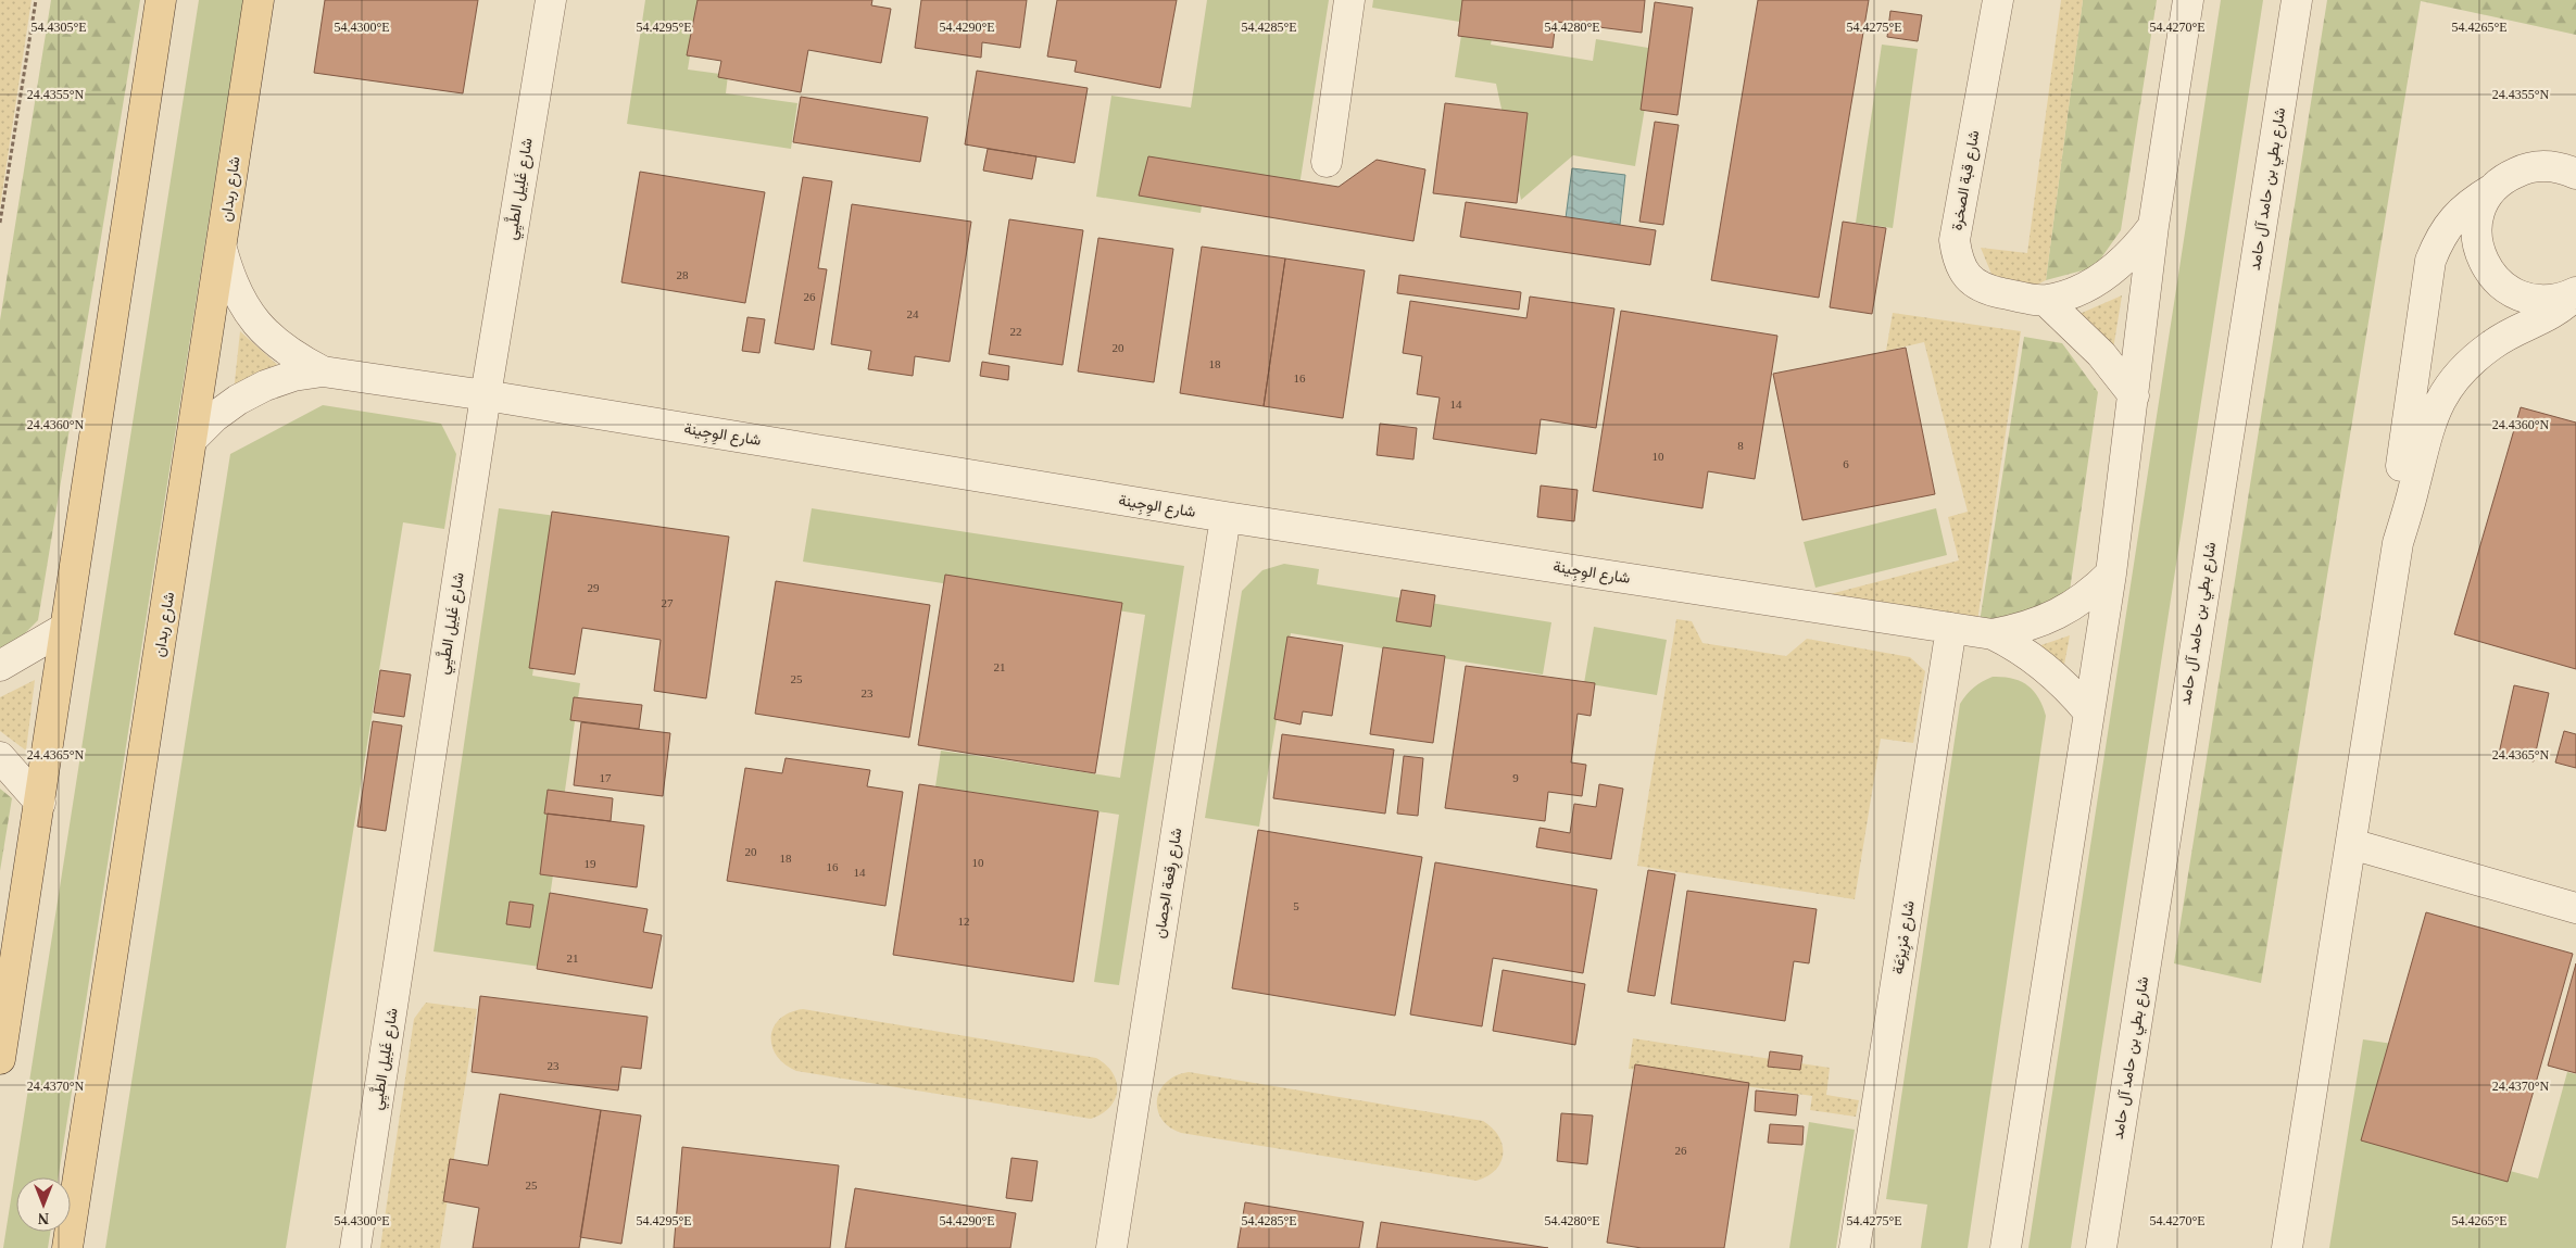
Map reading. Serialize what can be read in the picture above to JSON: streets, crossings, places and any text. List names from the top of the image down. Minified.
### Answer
{"streets":{"main road":["شارع ربدان"],"street":["شارع قبة الصخرة","شارع غَلِيل الطَّيِي","شارع بطي بن حامد آل حامد","شارع الوِجِينة","شارع رِقعة الحِصان","شارع مْزِيرْعَة"]},"crossings":[["شارع ربدان","شارع الوِجِينة"],["شارع غَلِيل الطَّيِي","شارع الوِجِينة"],["شارع الوِجِينة","شارع رِقعة الحِصان"],["شارع الوِجِينة","شارع مْزِيرْعَة"]],"house_numbers":["28","26","24","22","20","18","16","14","8","10","6","29","27","21","25","23","17","9","20","18","10","19","16","14","5","12","21","23","26","25"],"north":"bottom","coordinates":["54.4305°E","54.4300°E","54.4295°E","54.4290°E","54.4285°E","54.4280°E","54.4275°E","54.4270°E","54.4265°E","24.4355°N","24.4360°N","24.4365°N","24.4370°N"]}
